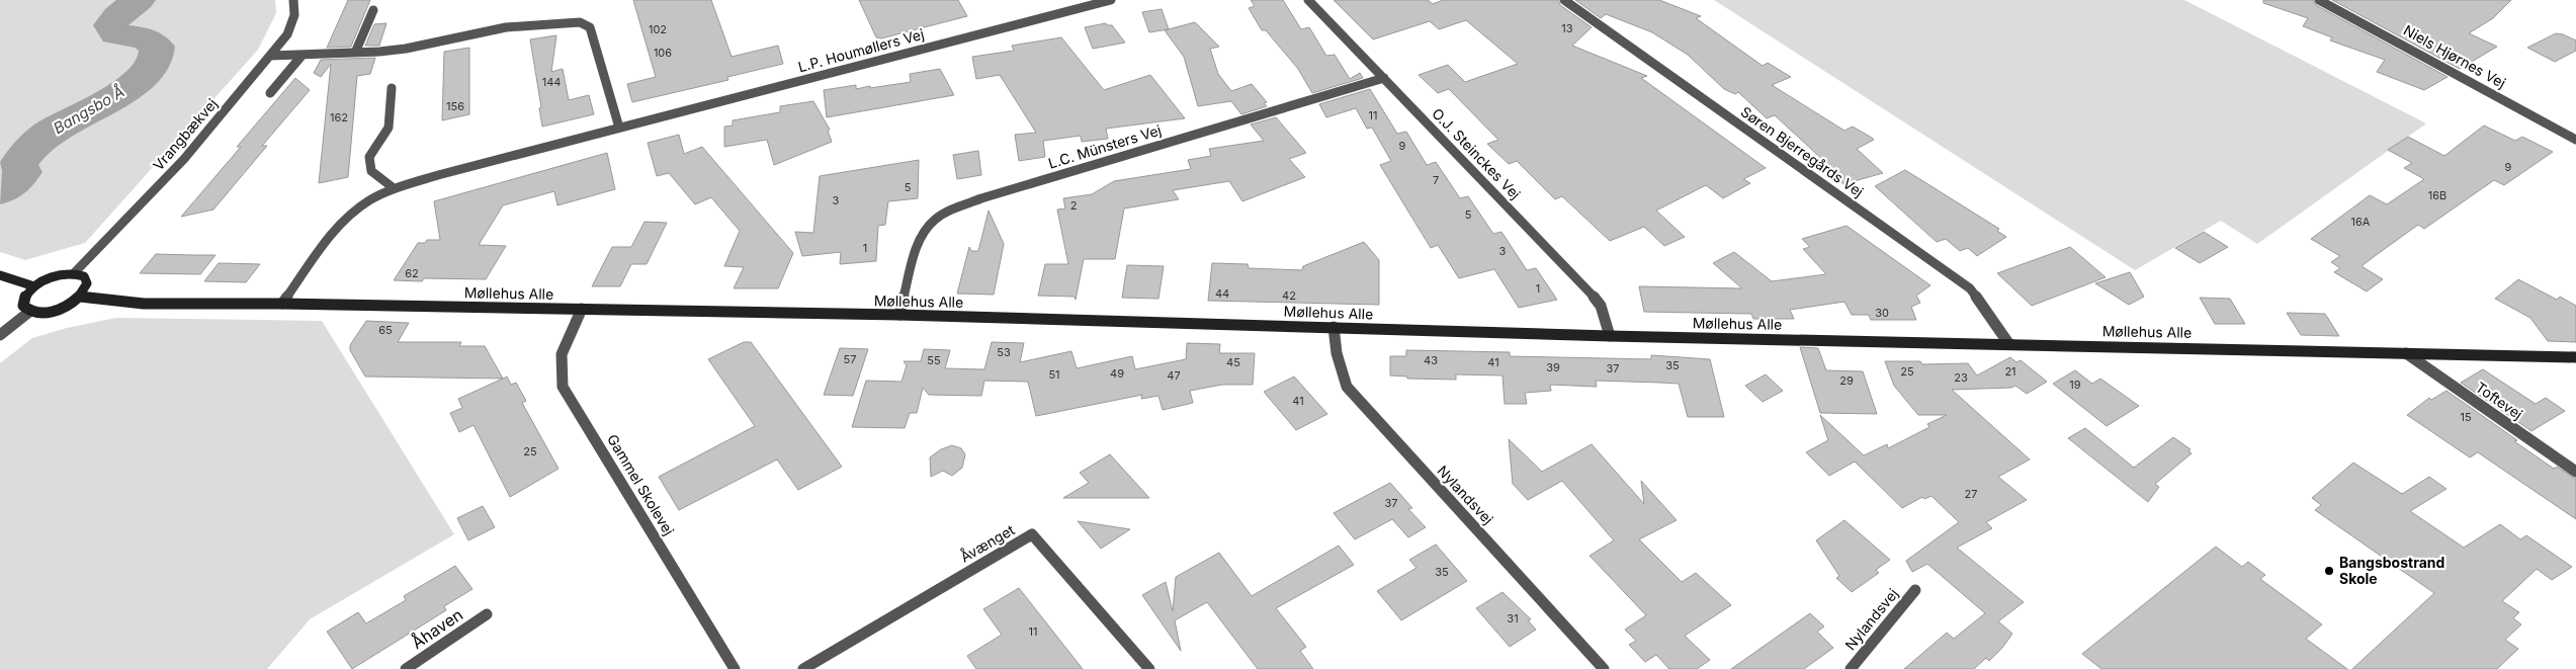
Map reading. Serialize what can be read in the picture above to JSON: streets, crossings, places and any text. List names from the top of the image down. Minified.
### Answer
{"streets":{"street":["L.P. Houmøllers Vej","Niels Hjørnes Vej","Vrangbækvej","L.C. Münsters Vej","Søren Bjerregårds Vej","O.J. Steinckes Vej","Møllehus Alle","Toftevej","Gammel Skolevej","Nylandsvej","Åvænget","Åhaven"]},"crossings":[["L.P. Houmøllers Vej","Møllehus Alle"],["L.C. Münsters Vej","O.J. Steinckes Vej"],["L.C. Münsters Vej","Møllehus Alle"],["Søren Bjerregårds Vej","Møllehus Alle"],["O.J. Steinckes Vej","Møllehus Alle"],["Møllehus Alle","Toftevej"],["Møllehus Alle","Gammel Skolevej"],["Møllehus Alle","Nylandsvej"]],"water":["Bangsbo Å"],"places":["Bangsbostrand Skole"],"house_numbers":["13","102","106","144","156","11","162","9","9","7","5","16B","3","2","5","16A","1","3","62","1","44","42","30","65","53","57","55","43","45","41","35","39","37","25","21","49","51","47","23","29","19","41","15","25","27","37","35","31","11"]}
